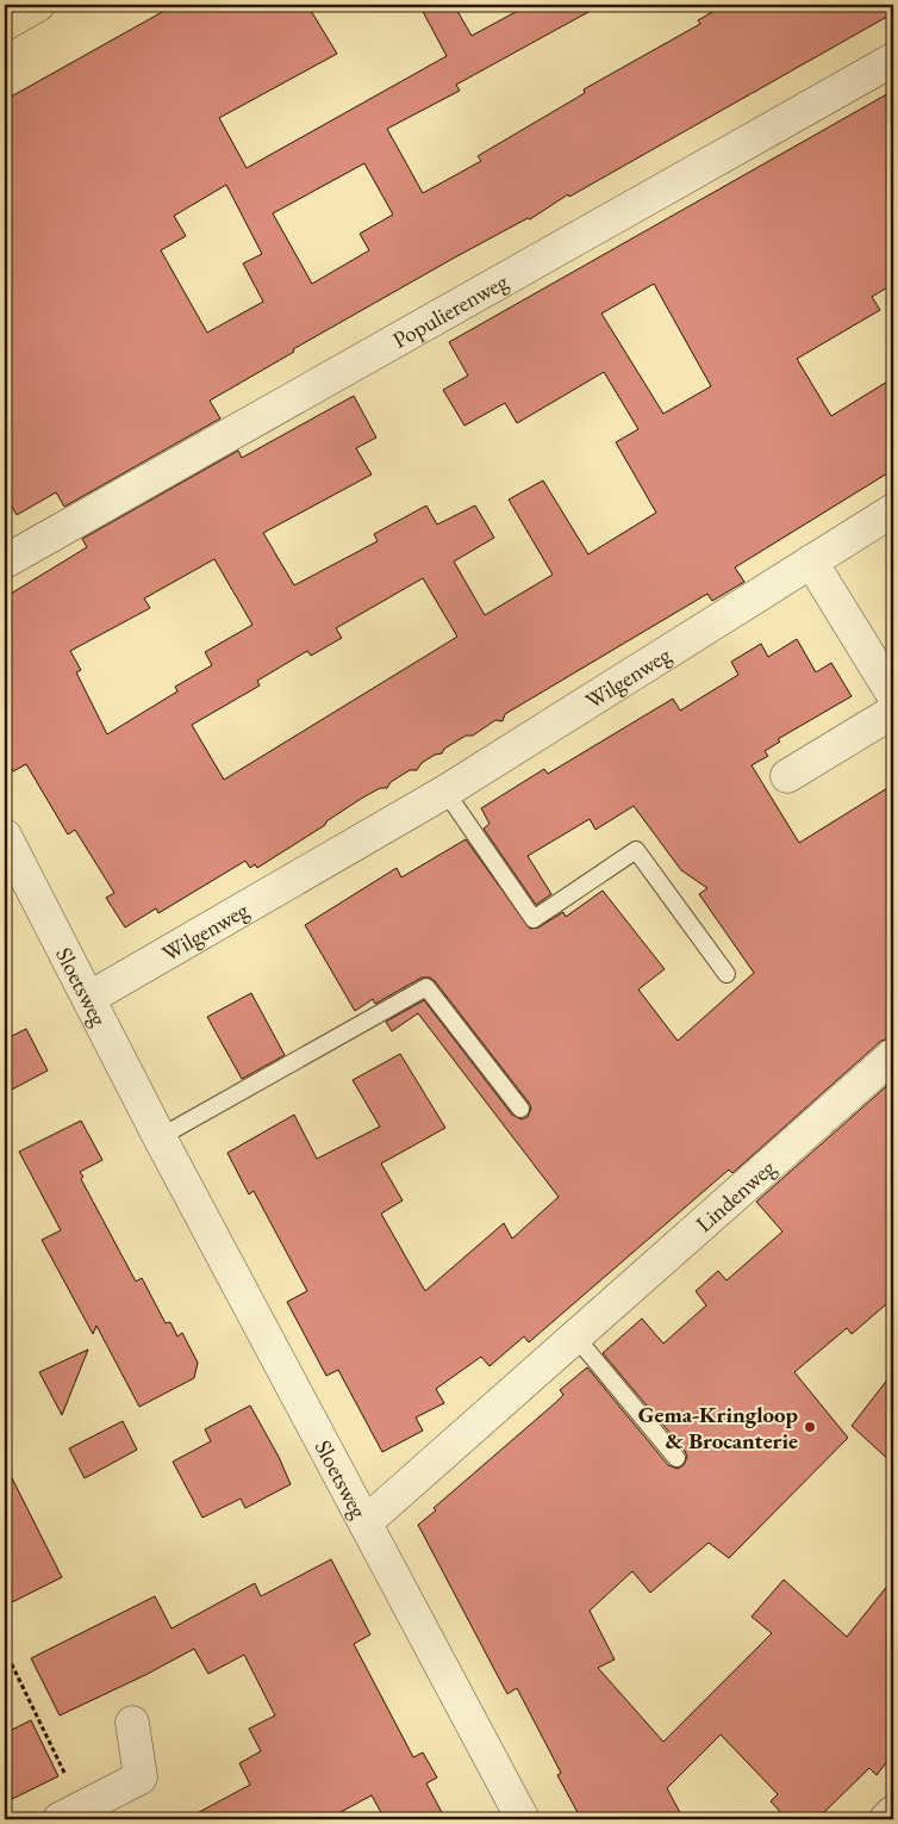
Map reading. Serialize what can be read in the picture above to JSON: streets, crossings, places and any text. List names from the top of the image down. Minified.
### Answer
{"streets":{"street":["Populierenweg","Wilgenweg","Sloetsweg","Lindenweg"]},"crossings":[["Wilgenweg","Sloetsweg"],["Sloetsweg","Lindenweg"]],"places":["Gema-Kringloop & Brocanterie"]}
